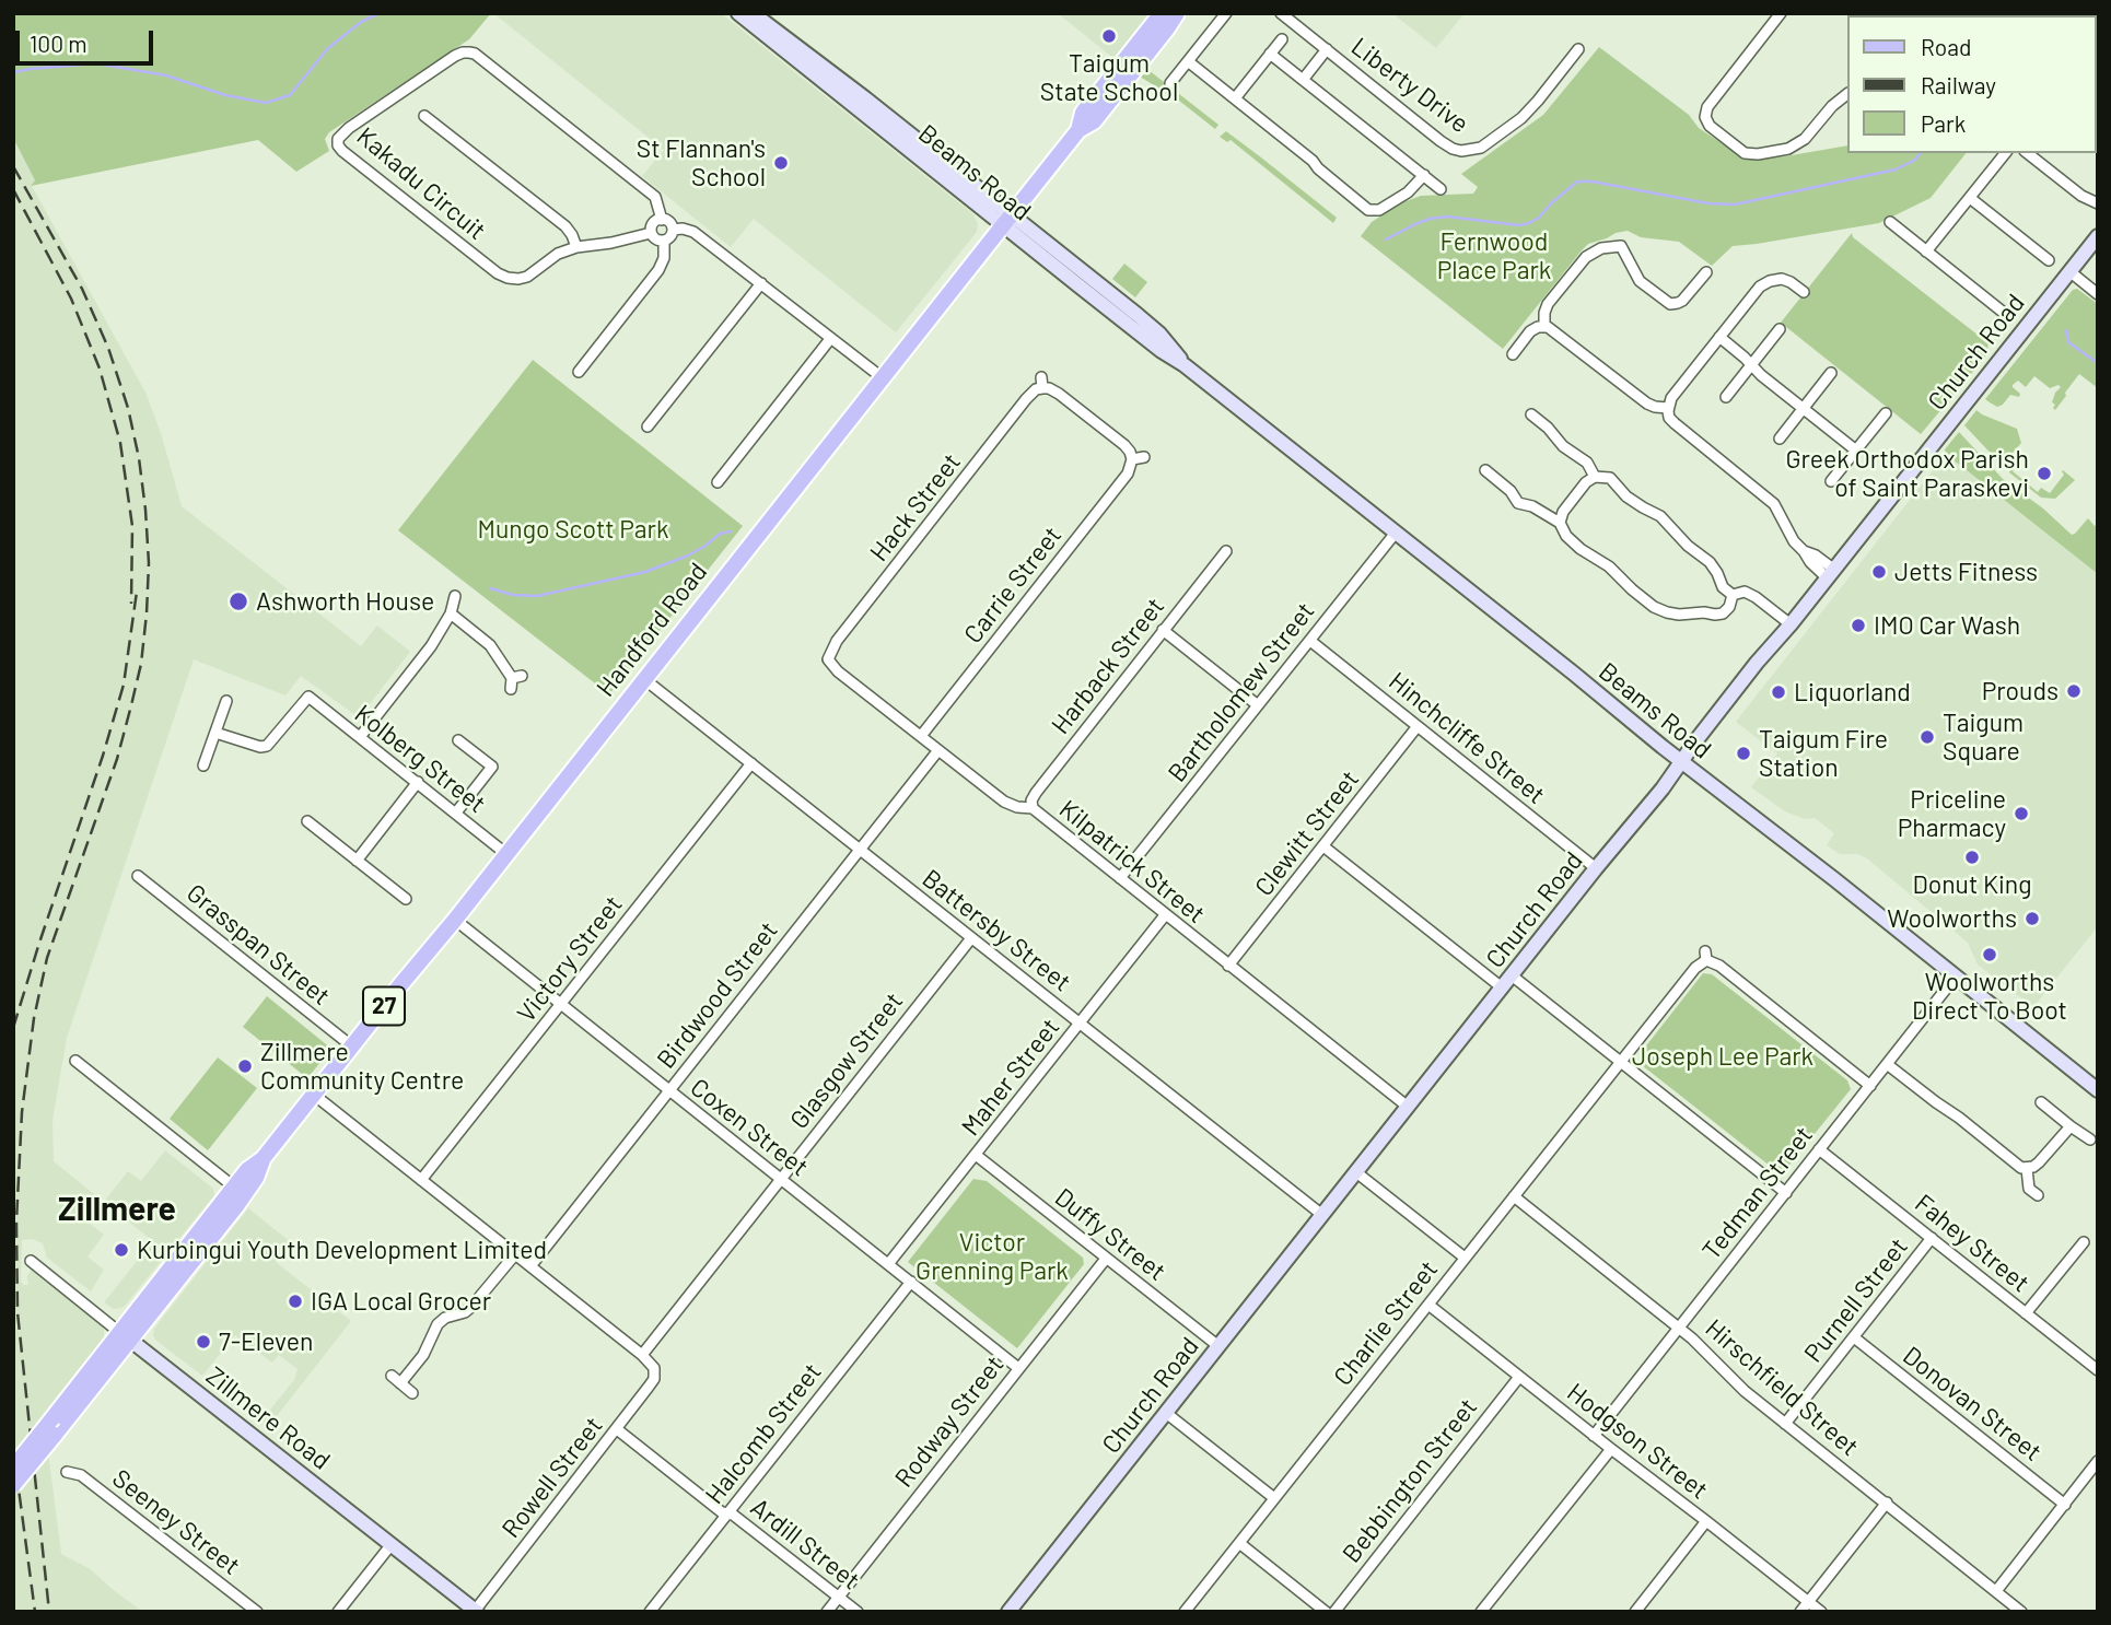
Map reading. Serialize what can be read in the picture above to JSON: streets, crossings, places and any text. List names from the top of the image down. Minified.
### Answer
{"streets":{"main road":["Beams Road","Church Road","Handford Road","27","Zillmere Road"],"street":["Liberty Drive","Kakadu Circuit","Hack Street","Carrie Street","Harback Street","Bartholomew Street","Hinchcliffe Street","Kolberg Street","Clewitt Street","Kilpatrick Street","Battersby Street","Grasspan Street","Victory Street","Birdwood Street","Glasgow Street","Maher Street","Coxen Street","Tedman Street","Duffy Street","Fahey Street","Purnell Street","Charlie Street","Hirschfield Street","Donovan Street","Rodway Street","Halcomb Street","Hodgson Street","Rowell Street","Bebbington Street","Seeney Street","Ardill Street"]},"crossings":[["Beams Road","Church Road"],["Beams Road","Handford Road"],["Beams Road","Bartholomew Street"],["Beams Road","Tedman Street"],["Church Road","Hinchcliffe Street"],["Church Road","Kilpatrick Street"],["Church Road","Battersby Street"],["Church Road","Duffy Street"],["Hack Street","Carrie Street"],["Hack Street","Kilpatrick Street"],["Carrie Street","Kilpatrick Street"],["Handford Road","Kolberg Street"],["Handford Road","Battersby Street"],["Handford Road","Grasspan Street"],["Handford Road","27"],["Handford Road","Coxen Street"],["Handford Road","Zillmere Road"],["Harback Street","Kilpatrick Street"],["Bartholomew Street","Hinchcliffe Street"],["Bartholomew Street","Kilpatrick Street"],["Hinchcliffe Street","Clewitt Street"],["Clewitt Street","Kilpatrick Street"],["Kilpatrick Street","Birdwood Street"],["Kilpatrick Street","Maher Street"],["Battersby Street","Victory Street"],["Battersby Street","Birdwood Street"],["Battersby Street","Glasgow Street"],["Battersby Street","Maher Street"],["Victory Street","Coxen Street"],["Birdwood Street","Coxen Street"],["Glasgow Street","Coxen Street"],["Glasgow Street","Rowell Street"],["Maher Street","Coxen Street"],["Maher Street","Duffy Street"],["Coxen Street","Rodway Street"],["Coxen Street","Halcomb Street"],["Tedman Street","Fahey Street"],["Tedman Street","Charlie Street"],["Tedman Street","Hirschfield Street"],["Tedman Street","Hodgson Street"],["Duffy Street","Rodway Street"],["Fahey Street","Purnell Street"],["Purnell Street","Hirschfield Street"],["Purnell Street","Donovan Street"],["Charlie Street","Hirschfield Street"],["Charlie Street","Hodgson Street"],["Zillmere Road","Rowell Street"],["Rodway Street","Ardill Street"],["Halcomb Street","Ardill Street"],["Hodgson Street","Bebbington Street"],["Rowell Street","Ardill Street"]],"districts":["Zillmere"],"parks":["Fernwood Place Park","Mungo Scott Park","Joseph Lee Park","Victor Grenning Park"],"places":["Taigum State School","St Flannan's School","Greek Orthodox Parish of Saint Paraskevi","Jetts Fitness","Ashworth House","IMO Car Wash","Prouds","Liquorland","Taigum Square","Taigum Fire Station","Priceline Pharmacy","Donut King","Woolworths","Woolworths Direct To Boot","Zillmere Community Centre","Kurbingui Youth Development Limited","IGA Local Grocer","7-Eleven"],"legend":["Road","Railway","Park"],"scale_bar":"100 m"}
